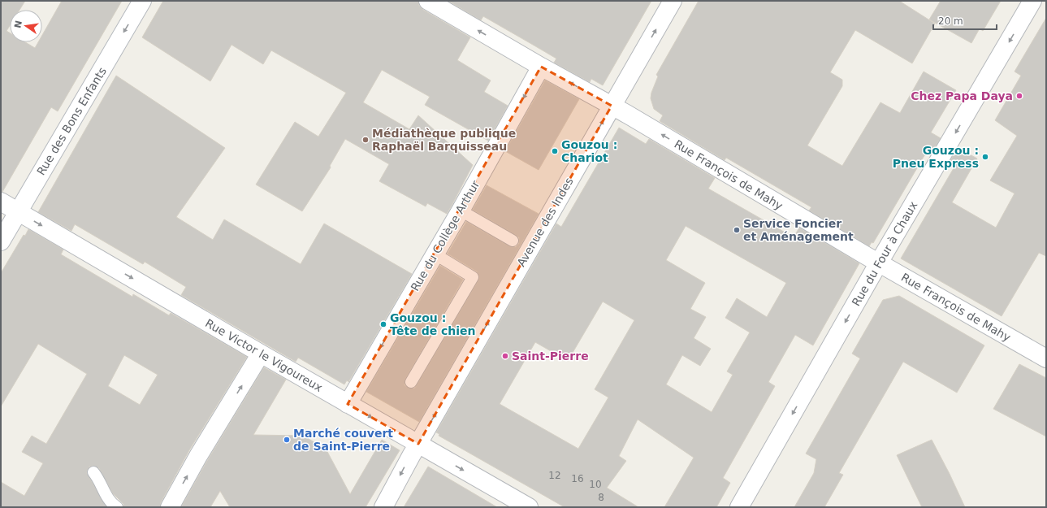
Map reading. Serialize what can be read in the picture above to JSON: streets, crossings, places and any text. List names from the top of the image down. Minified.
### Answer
{"streets":{"street":["Rue des Bons Enfants","Rue François de Mahy","Avenue des Indes","Rue du Collège Arthur","Rue du Four à Chaux","Rue Victor le Vigoureux"]},"crossings":[["Rue des Bons Enfants","Rue Victor le Vigoureux"],["Rue François de Mahy","Avenue des Indes"],["Rue François de Mahy","Rue du Collège Arthur"],["Rue François de Mahy","Rue du Four à Chaux"],["Avenue des Indes","Rue Victor le Vigoureux"],["Rue du Collège Arthur","Rue Victor le Vigoureux"]],"one_way":["Rue des Bons Enfants","Rue François de Mahy","Rue du Collège Arthur","Rue du Four à Chaux","Rue Victor le Vigoureux"],"places":["Chez Papa Daya","Médiathèque publique Raphaël Barquisseau","Gouzou : Chariot","Gouzou : Pneu Express","Service Foncier et Aménagement","Gouzou : Tête de chien","Saint-Pierre","Marché couvert de Saint-Pierre"],"house_numbers":["12","16","10","8"],"scale_bar":"20 m","north":"left"}
